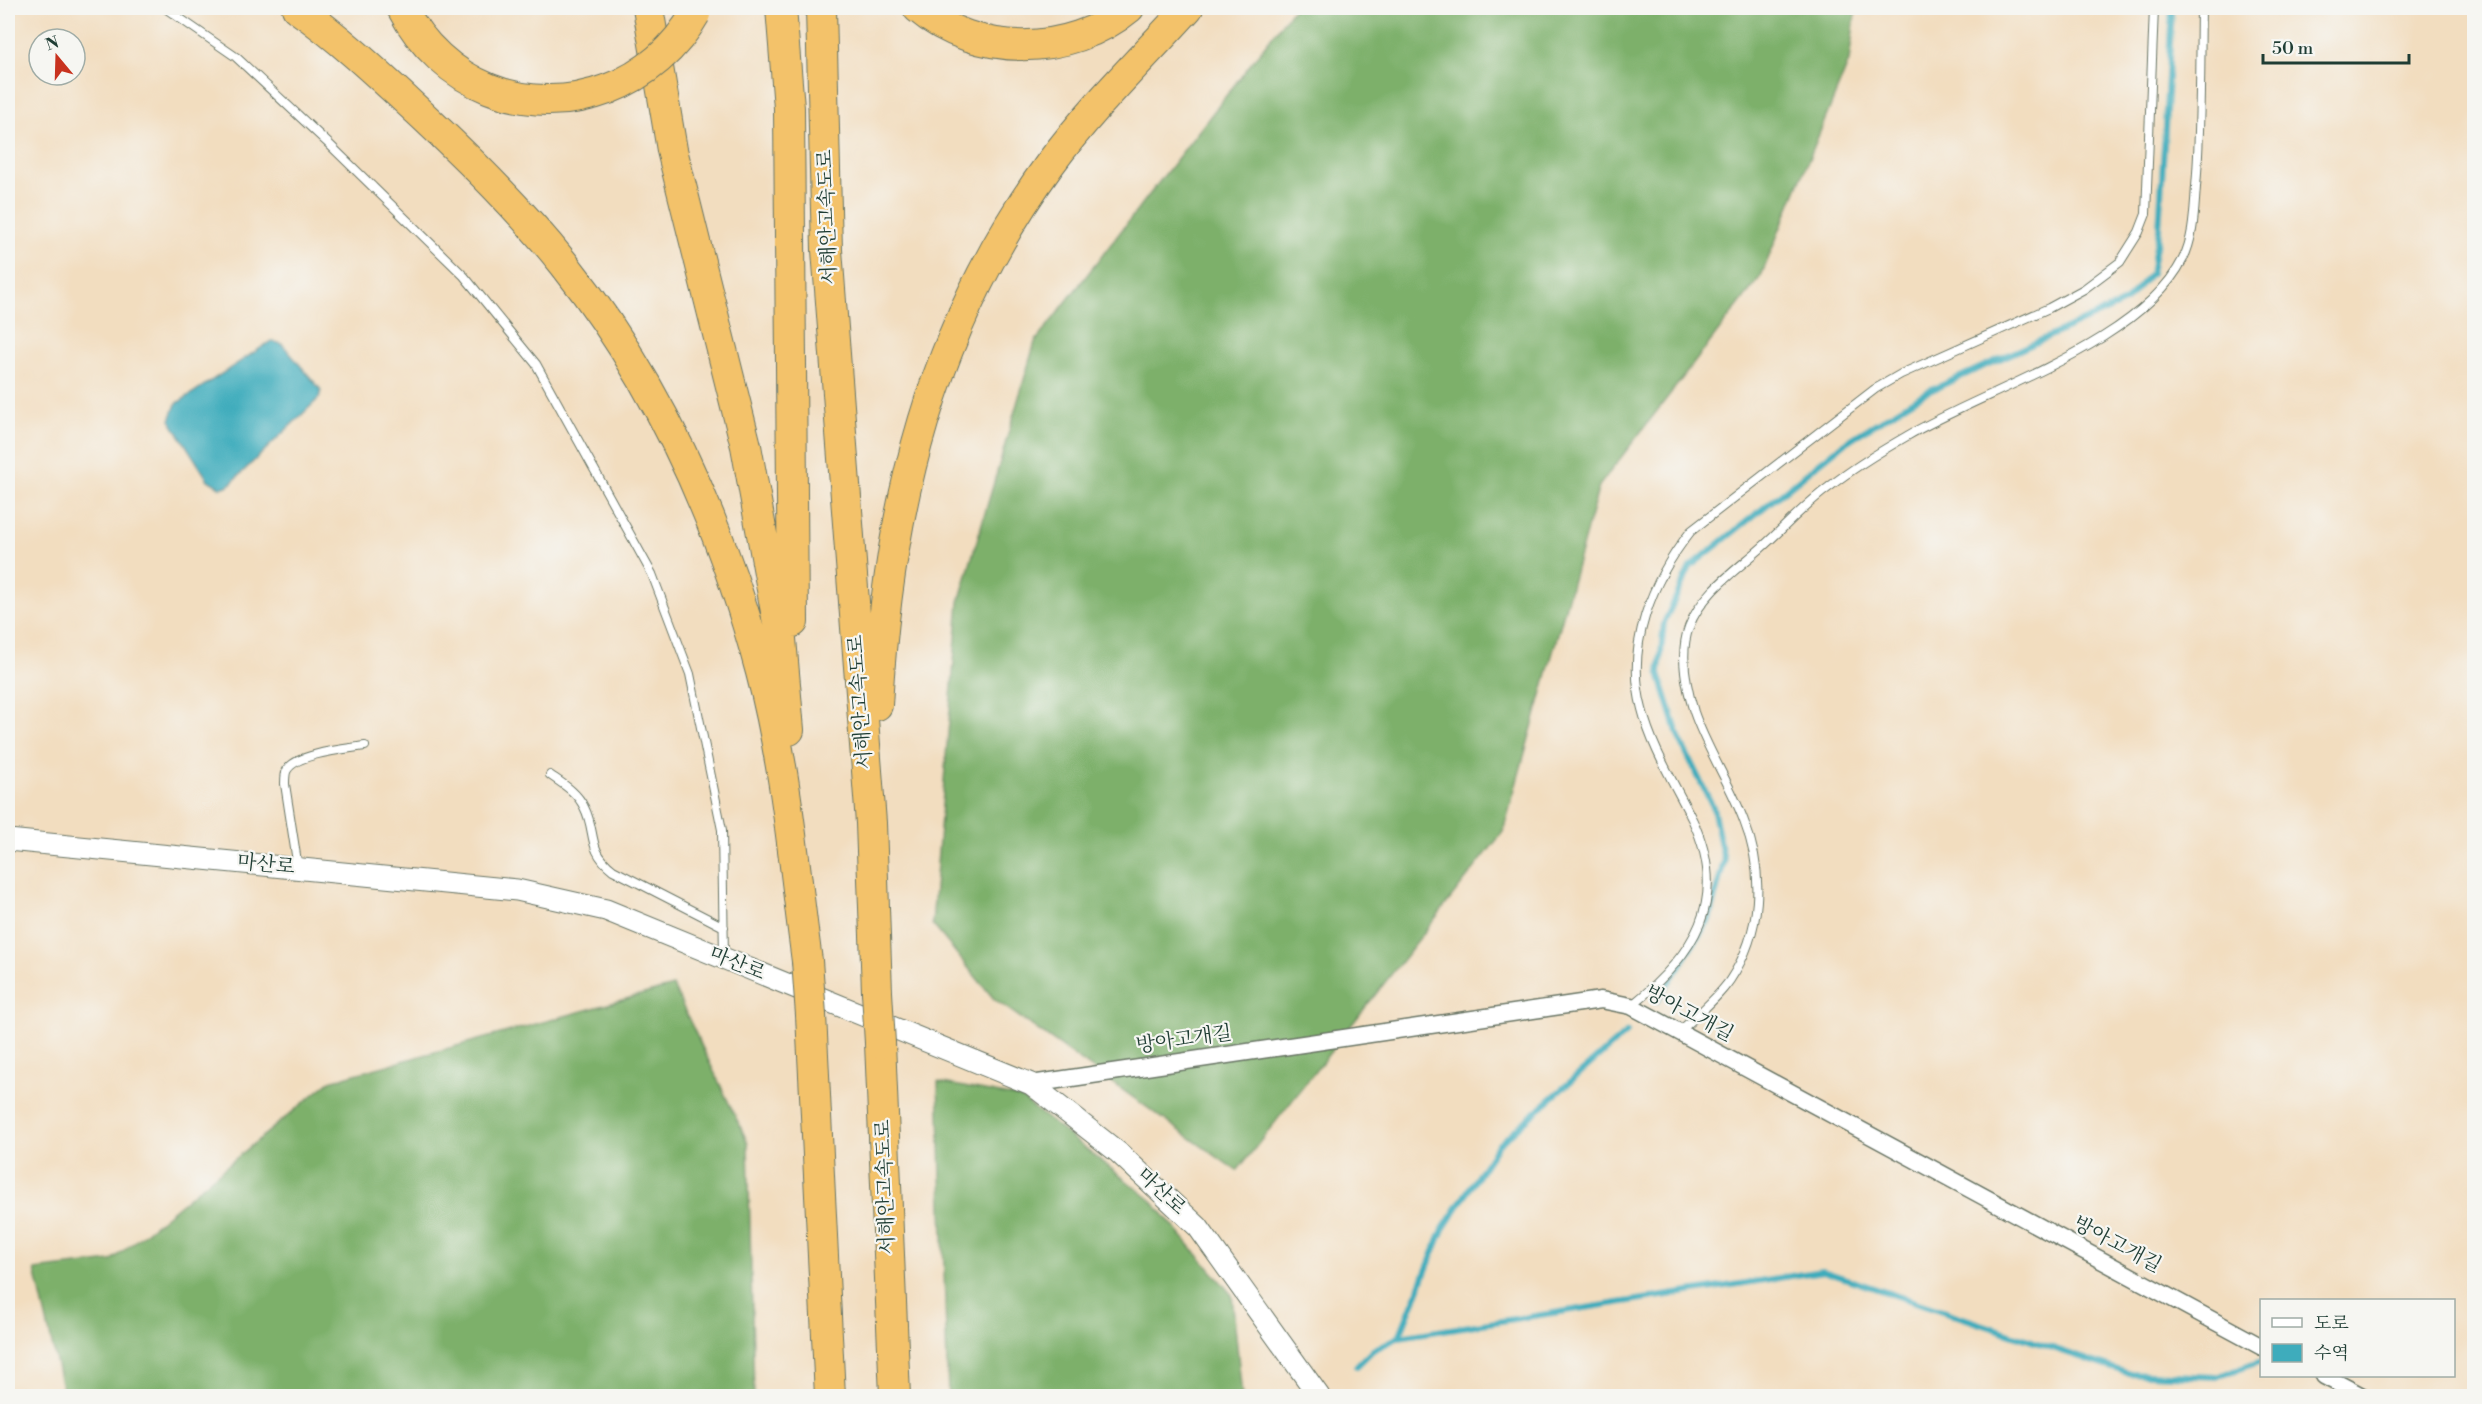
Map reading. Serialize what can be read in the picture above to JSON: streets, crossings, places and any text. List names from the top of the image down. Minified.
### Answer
{"streets":{"highway":["서해안고속도로"],"street":["마산로","방아고개길"]},"crossings":[["마산로","방아고개길"]],"legend":["도로","수역"],"scale_bar":"50 m","north":"top"}
